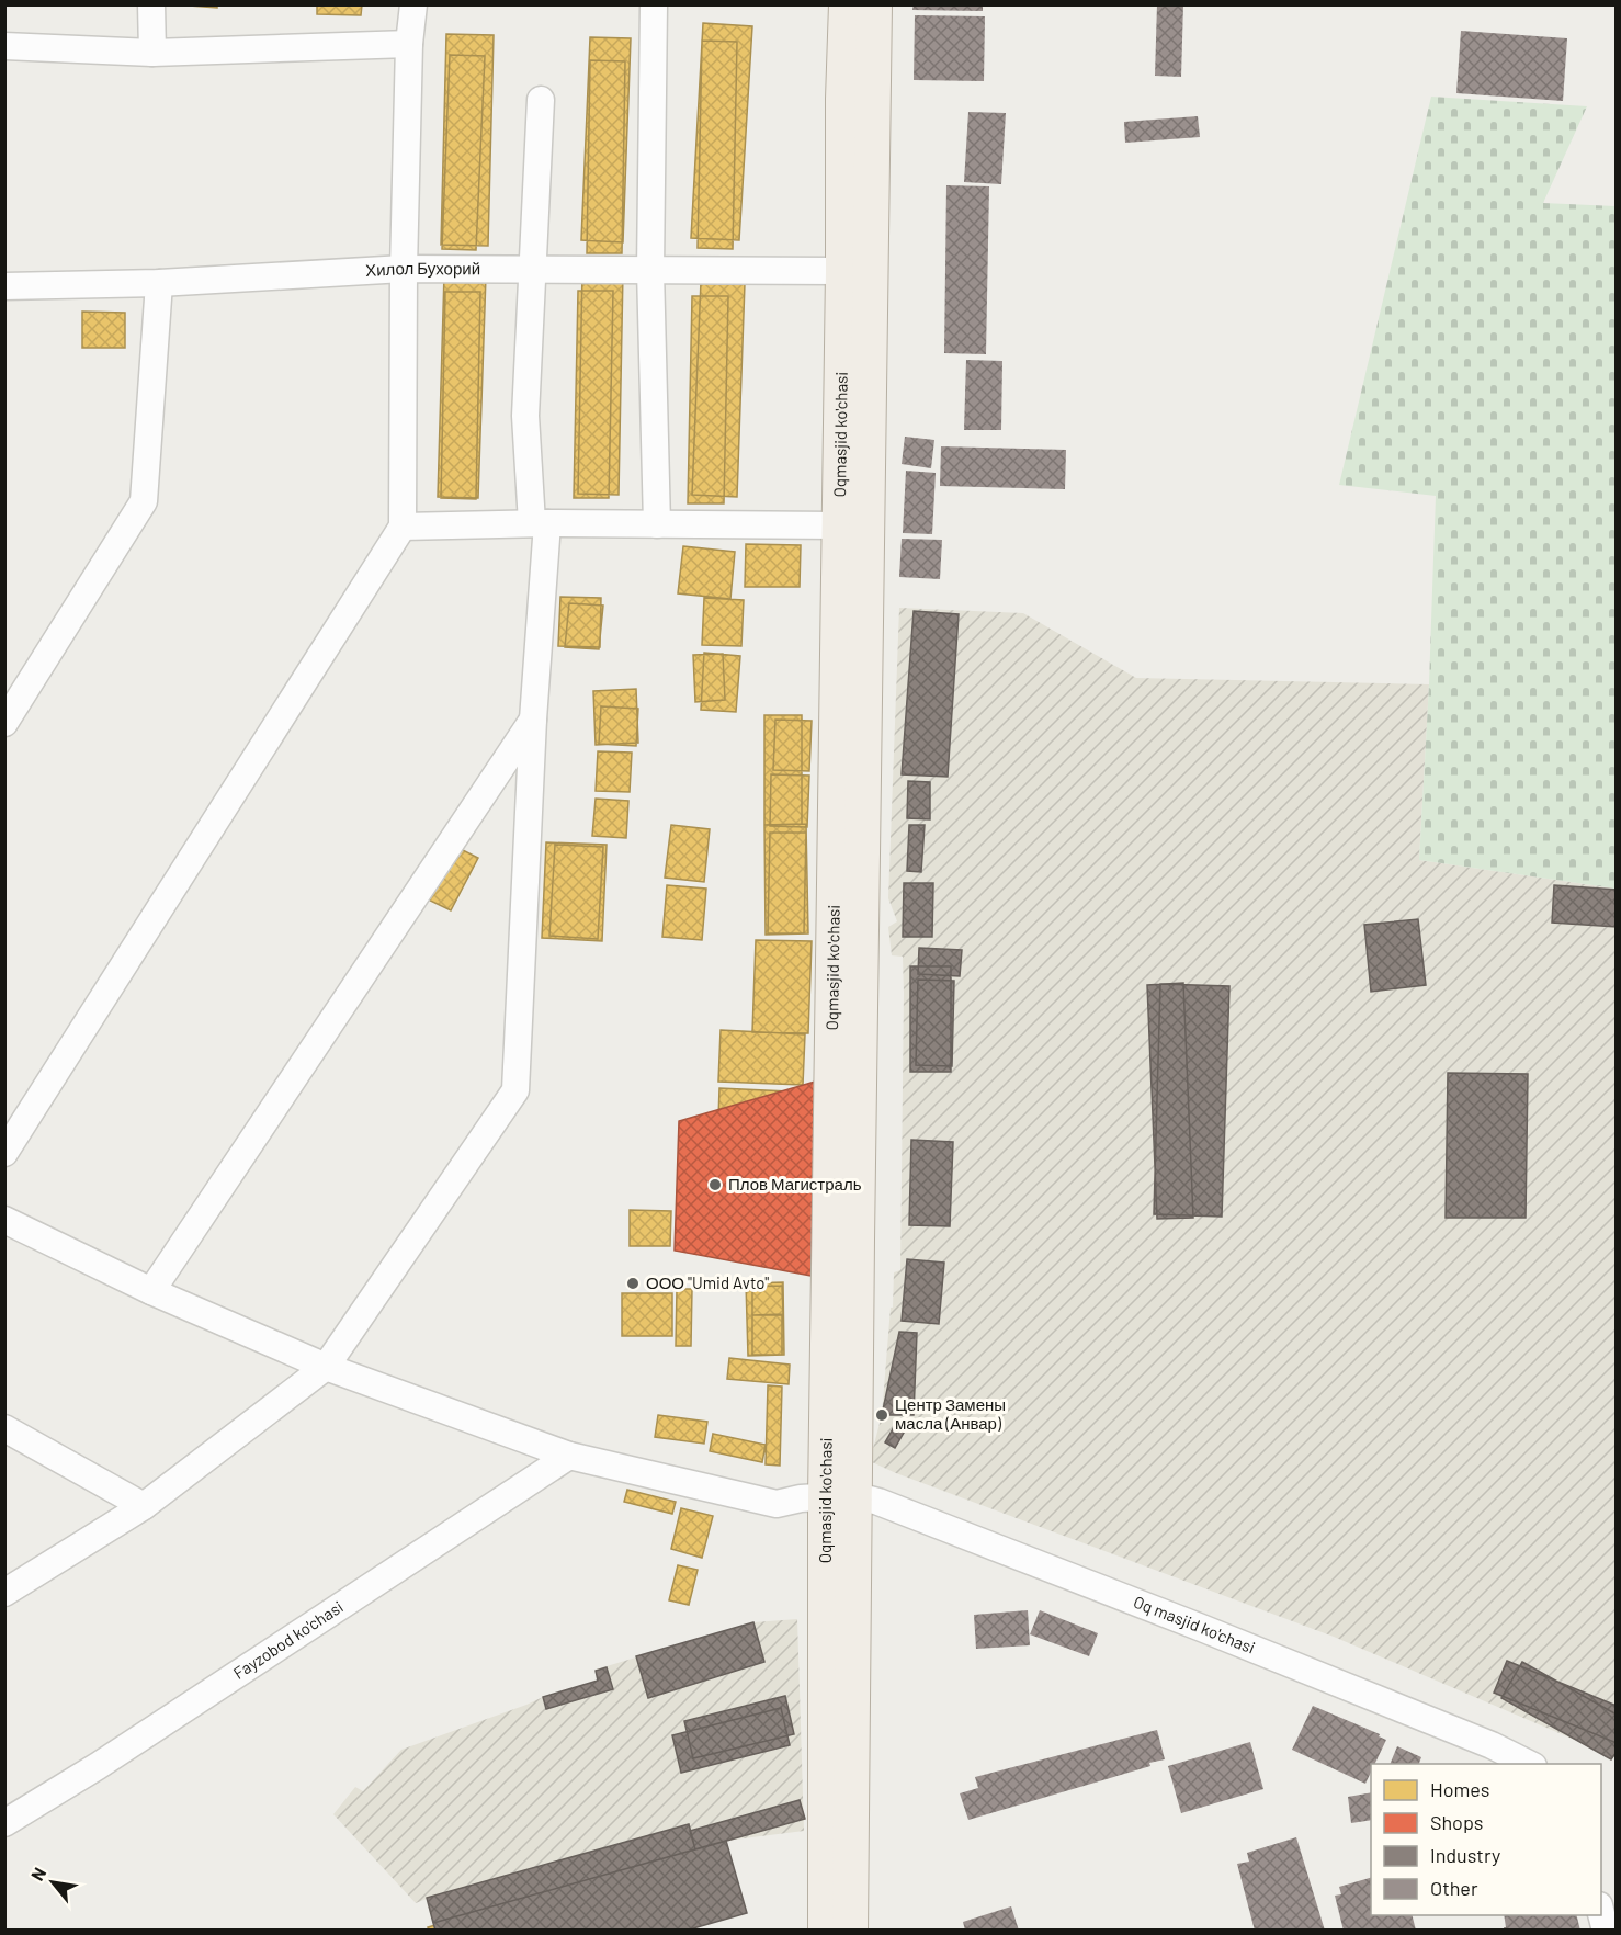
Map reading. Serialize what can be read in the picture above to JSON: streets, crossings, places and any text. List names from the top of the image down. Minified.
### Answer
{"streets":{"main road":["Oqmasjid ko'chasi"],"street":["Хилол Бухорий","Oq masjid ko'chasi","Fayzobod ko'chasi"]},"crossings":[["Хилол Бухорий","Oqmasjid ko'chasi"],["Oqmasjid ko'chasi","Oq masjid ko'chasi"]],"places":["Плов Магистраль","ООО \"Umid Avto\"","Центр Замены масла (Анвар)"],"legend":["Homes","Shops","Industry","Other"],"north":"top left"}
